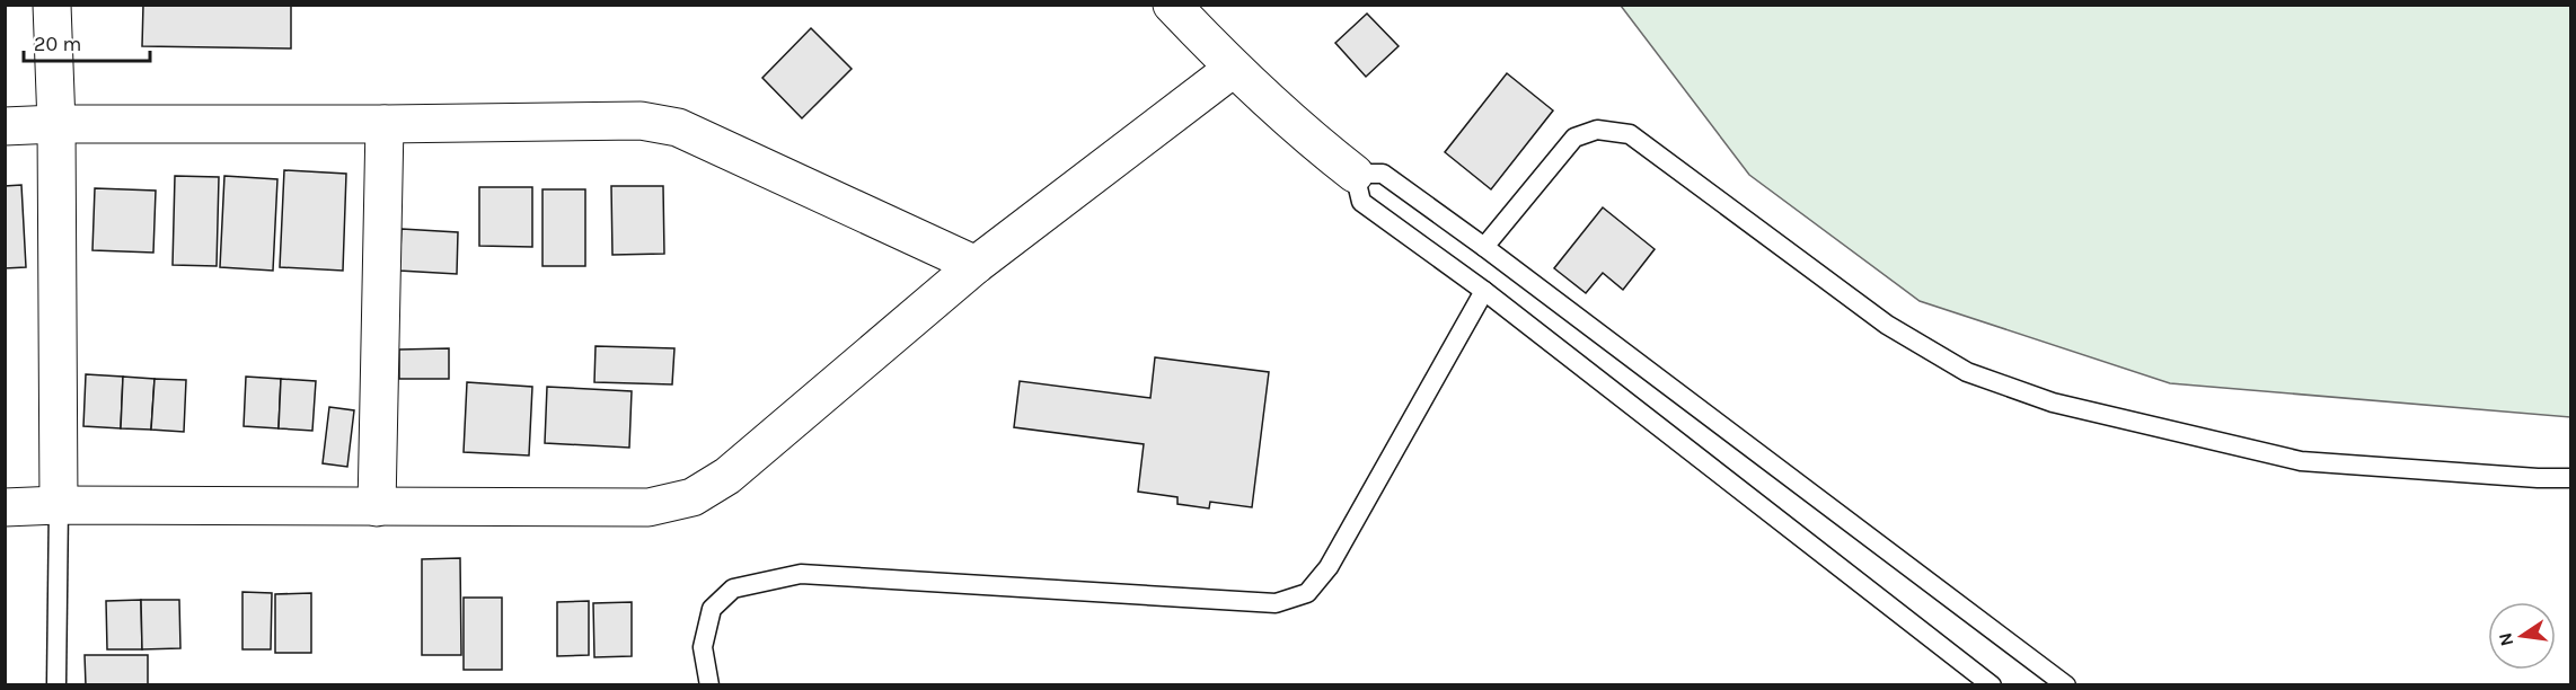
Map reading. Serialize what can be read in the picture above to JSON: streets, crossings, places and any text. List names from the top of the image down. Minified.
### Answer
{"scale_bar":"20 m","north":"left"}
